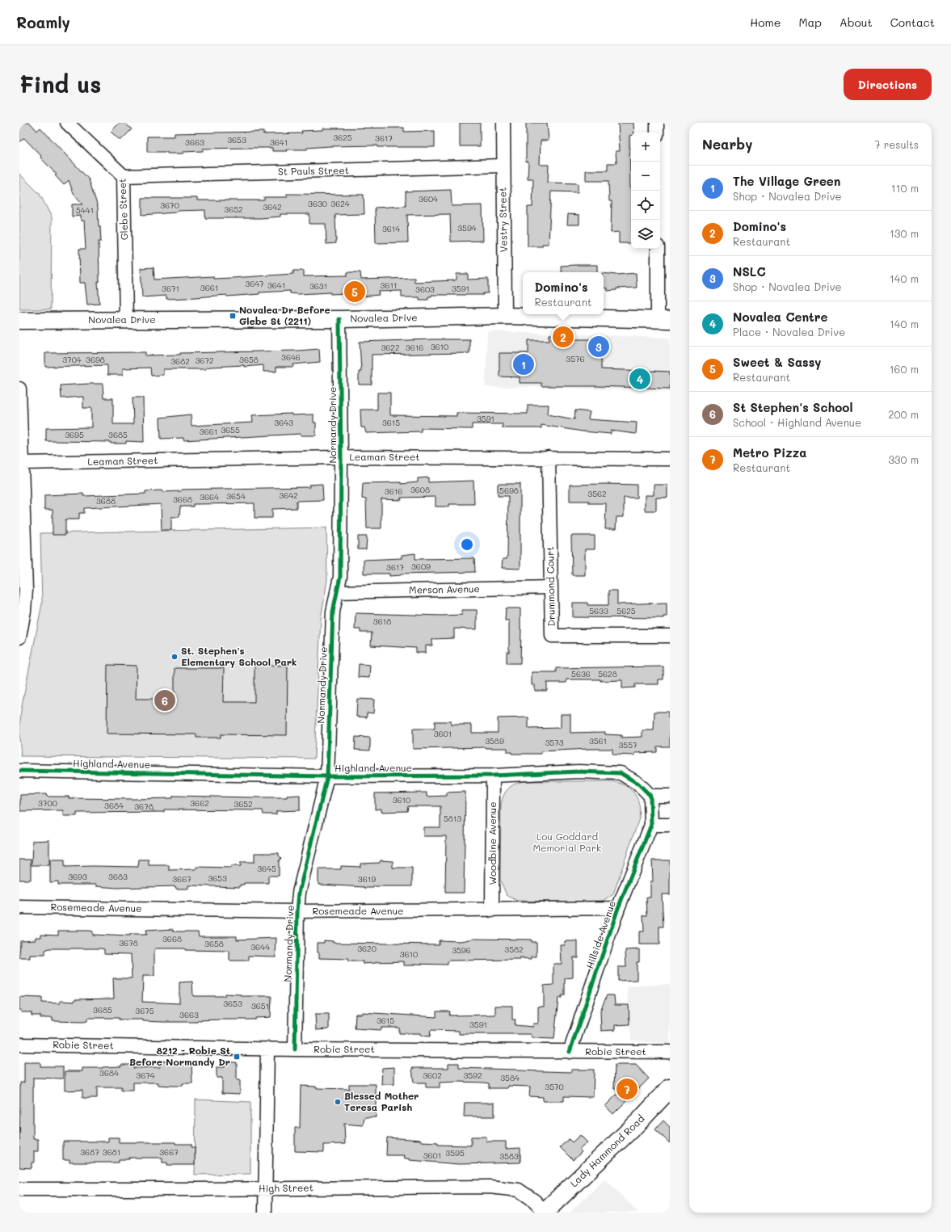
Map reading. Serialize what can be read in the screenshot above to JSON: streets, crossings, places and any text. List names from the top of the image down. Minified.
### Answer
{"streets":{"main road":["Lady Hammond Road"],"street":["St Pauls Street","Glebe Street","Vestry Street","Novalea Drive","Normandy Drive","Leaman Street","Drummond Court","Merson Avenue","Highland Avenue","Woodbine Avenue","Rosemeade Avenue","Hillside Avenue","Robie Street","High Street"]},"crossings":[["St Pauls Street","Glebe Street"],["St Pauls Street","Vestry Street"],["Glebe Street","Novalea Drive"],["Vestry Street","Novalea Drive"],["Novalea Drive","Normandy Drive"],["Normandy Drive","Leaman Street"],["Normandy Drive","Merson Avenue"],["Normandy Drive","Highland Avenue"],["Normandy Drive","Rosemeade Avenue"],["Normandy Drive","Robie Street"],["Leaman Street","Drummond Court"],["Drummond Court","Merson Avenue"],["Highland Avenue","Woodbine Avenue"],["Woodbine Avenue","Rosemeade Avenue"],["Rosemeade Avenue","Hillside Avenue"],["Hillside Avenue","Robie Street"],["Lady Hammond Road","High Street"]],"parks":["Lou Goddard Memorial Park"],"places":{"transit":["Novalea Dr Before Glebe St (2211)","8212 - Robie St Before Normandy Dr"],"other":["St. Stephen's Elementary School Park","Blessed Mother Teresa Parish"]},"house_numbers":["3625","3617","3653","3663","3641","3604","3630","3624","3670","3642","3652","5441","3594","3614","3647","3641","3611","3631","3661","3671","3591","3603","3610","3622","3616","3646","3576","3704","3698","3658","3672","3682","3591","3643","3615","3655","3661","3695","3685","3608","5698","3616","3562","3642","3654","3664","3668","3688","3609","3617","5633","5625","3618","5636","5628","3601","3589","3561","3573","3557","3610","3700","3662","3652","3684","3678","5813","3645","3693","3683","3653","3667","3619","3668","3678","3658","3644","3620","3582","3596","3610","3653","3651","3685","3675","3663","3615","3591","3684","3674","3602","3592","3584","3570","3687","3681","3667","3595","3601","3583"],"page":{"header":"Roamly","nav":["Home","Map","About","Contact"],"buttons":"Directions","title":"Find us","heading":["Nearby","7 results"],"map_buttons":["+","−"],"list":[{"mark":"1","name":"The Village Green","note":"Shop · Novalea Drive","value":"110 m"},{"mark":"2","name":"Domino's","note":"Restaurant","value":"130 m"},{"mark":"3","name":"NSLC","note":"Shop · Novalea Drive","value":"140 m"},{"mark":"4","name":"Novalea Centre","note":"Place · Novalea Drive","value":"140 m"},{"mark":"5","name":"Sweet & Sassy","note":"Restaurant","value":"160 m"},{"mark":"6","name":"St Stephen's School","note":"School · Highland Avenue","value":"200 m"},{"mark":"7","name":"Metro Pizza","note":"Restaurant","value":"330 m"}],"popup":["Domino's","Restaurant"],"pins":["5","2","3","1","4","6","7"]}}
